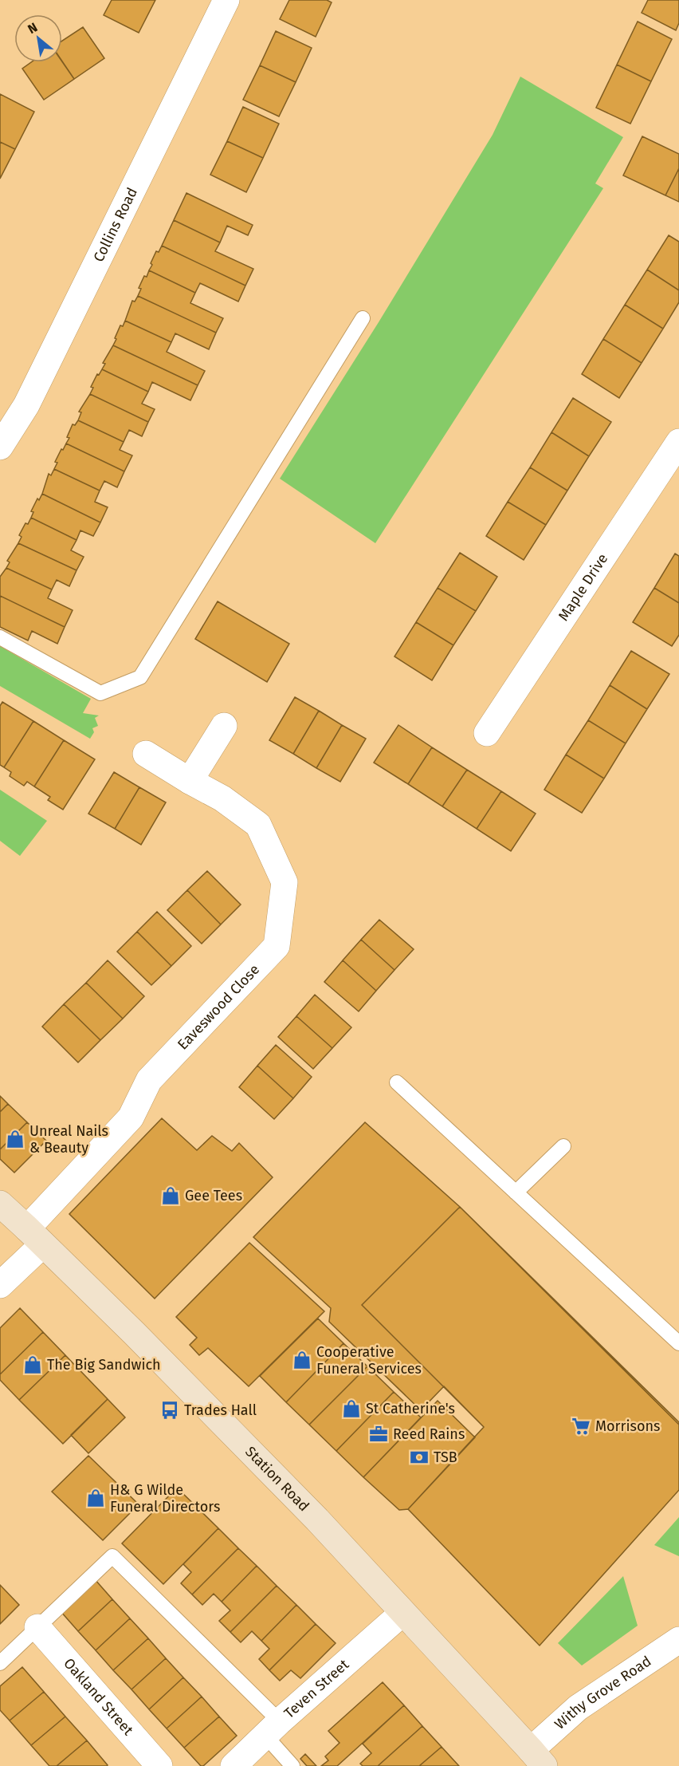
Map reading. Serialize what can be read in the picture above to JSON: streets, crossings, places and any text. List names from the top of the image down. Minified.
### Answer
{"streets":{"main road":["Station Road"],"street":["Collins Road","Maple Drive","Eaveswood Close","Teven Street","Withy Grove Road","Oakland Street"]},"crossings":[["Eaveswood Close","Station Road"],["Station Road","Teven Street"],["Station Road","Withy Grove Road"]],"places":{"shop":["Unreal Nails & Beauty","Gee Tees","Cooperative Funeral Services","The Big Sandwich","St Catherine's","H& G Wilde Funeral Directors"],"bus stop":["Trades Hall"],"supermarket":["Morrisons"],"office":["Reed Rains"],"bank":["TSB"]},"north":"top left"}
